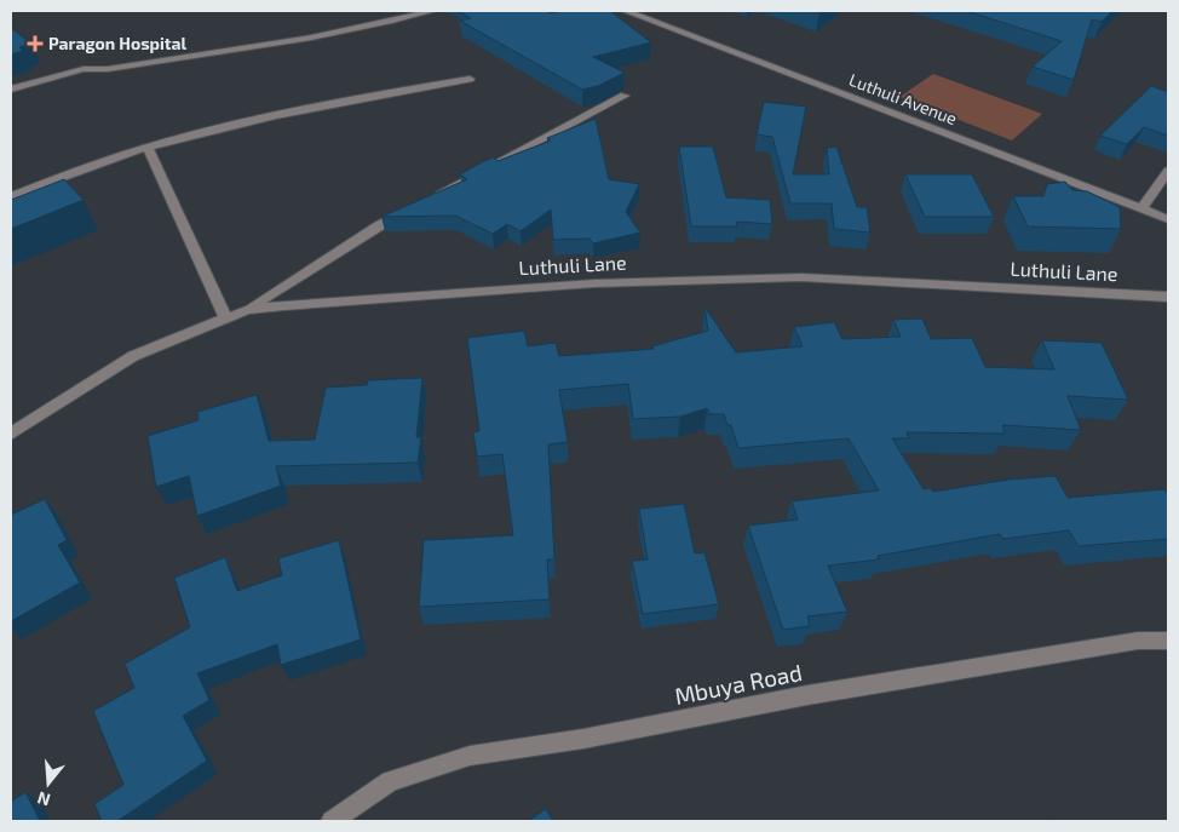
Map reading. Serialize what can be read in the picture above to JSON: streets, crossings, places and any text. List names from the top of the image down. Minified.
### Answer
{"streets":{"street":["Luthuli Avenue","Luthuli Lane","Mbuya Road"]},"places":{"health":["Paragon Hospital"]},"north":"bottom"}
